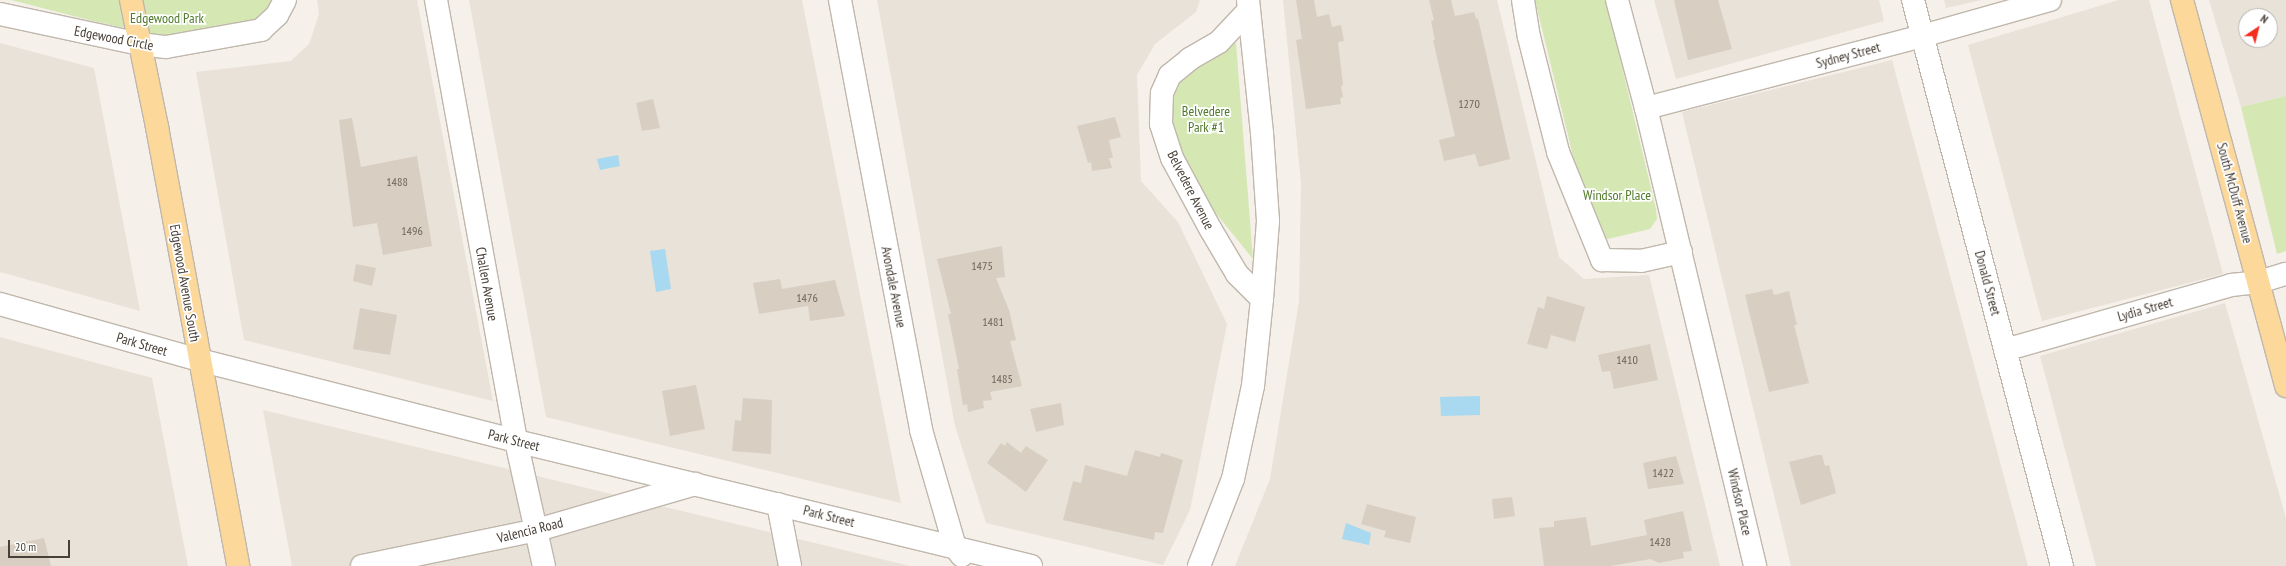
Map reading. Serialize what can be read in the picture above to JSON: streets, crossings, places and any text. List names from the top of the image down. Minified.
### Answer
{"streets":{"main road":["South McDuff Avenue","Edgewood Avenue South"],"street":["Edgewood Circle","Sydney Street","Belvedere Avenue","Donald Street","Challen Avenue","Avondale Avenue","Lydia Street","Park Street","Windsor Place","Valencia Road"]},"crossings":[["Edgewood Circle","Edgewood Avenue South"],["Sydney Street","Donald Street"],["Sydney Street","Windsor Place"],["South McDuff Avenue","Lydia Street"],["Edgewood Avenue South","Park Street"],["Donald Street","Lydia Street"],["Challen Avenue","Park Street"],["Challen Avenue","Valencia Road"],["Avondale Avenue","Park Street"],["Park Street","Valencia Road"]],"parks":["Edgewood Park","Belvedere Park #1","Windsor Place"],"house_numbers":["1270","1488","1496","1475","1476","1481","1410","1485","1422","1428"],"scale_bar":"20 m","north":"top right"}
